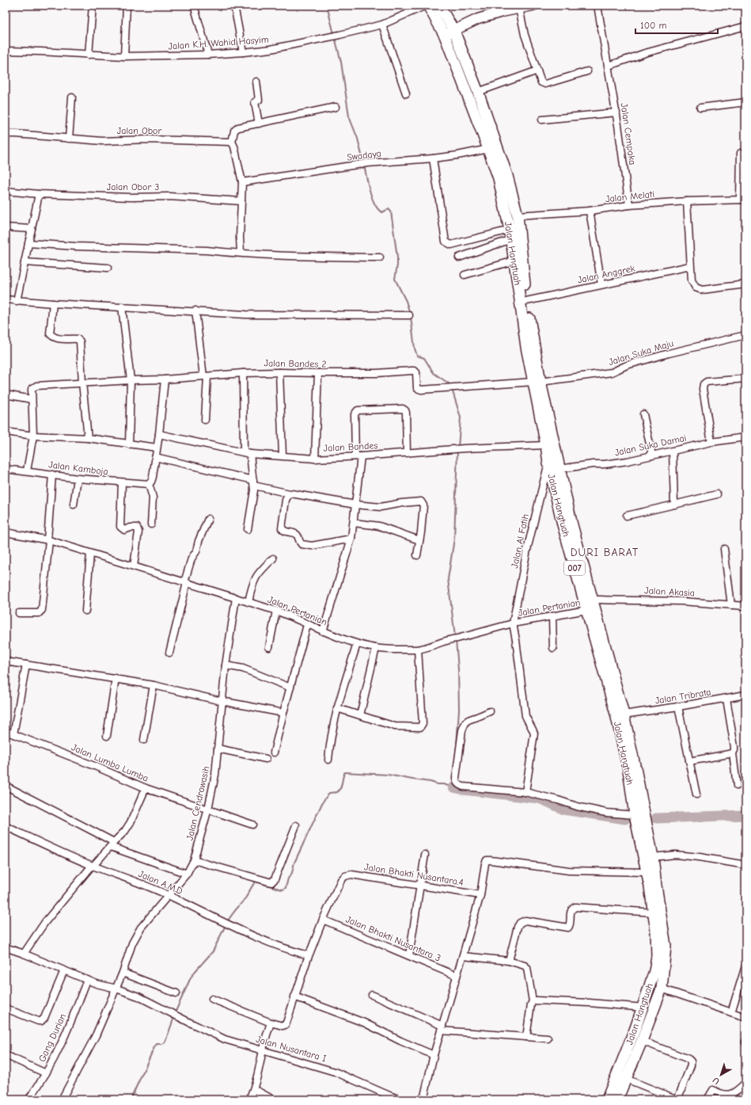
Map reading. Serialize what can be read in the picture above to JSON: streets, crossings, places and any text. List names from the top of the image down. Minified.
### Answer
{"streets":{"highway":["Jalan Hangtuah","007"],"street":["Jalan K.H. Wahid Hasyim","Jalan Obor","Jalan Cempaka","Swadaya","Jalan Obor 3","Jalan Melati","Jalan Anggrek","Jalan Suka Maju","Jalan Bandes 2","Jalan Suka Damai","Jalan Bandes","Jalan Kamboja","Jalan Al Fatih","Jalan Akasia","Jalan Pertanian","Jalan Tribrata","Jalan Lumba Lumba","Jalan Cendrawasih","Jalan Bhakti Nusantara.4","Jalan A.M.D","Jalan Bhakti Nusantara 3","Gang Durian","Jalan Nusantara I"]},"crossings":[["Jalan Cempaka","Jalan Melati"],["Swadaya","Jalan Hangtuah"],["Jalan Melati","Jalan Hangtuah"],["Jalan Hangtuah","Jalan Anggrek"],["Jalan Hangtuah","Jalan Suka Maju"],["Jalan Hangtuah","Jalan Bandes 2"],["Jalan Hangtuah","Jalan Suka Damai"],["Jalan Hangtuah","Jalan Bandes"],["Jalan Hangtuah","Jalan Al Fatih"],["Jalan Hangtuah","Jalan Akasia"],["Jalan Hangtuah","Jalan Pertanian"],["Jalan Hangtuah","Jalan Tribrata"],["Jalan Suka Maju","Jalan Bandes 2"],["Jalan Al Fatih","Jalan Pertanian"],["Jalan Pertanian","Jalan Cendrawasih"],["Jalan Lumba Lumba","Jalan Cendrawasih"],["Jalan Cendrawasih","Jalan A.M.D"],["Jalan Cendrawasih","Jalan Nusantara I"],["Jalan Bhakti Nusantara.4","Jalan Bhakti Nusantara 3"],["Gang Durian","Jalan Nusantara I"]],"districts":["DURI BARAT"],"scale_bar":"100 m","north":"bottom left"}
